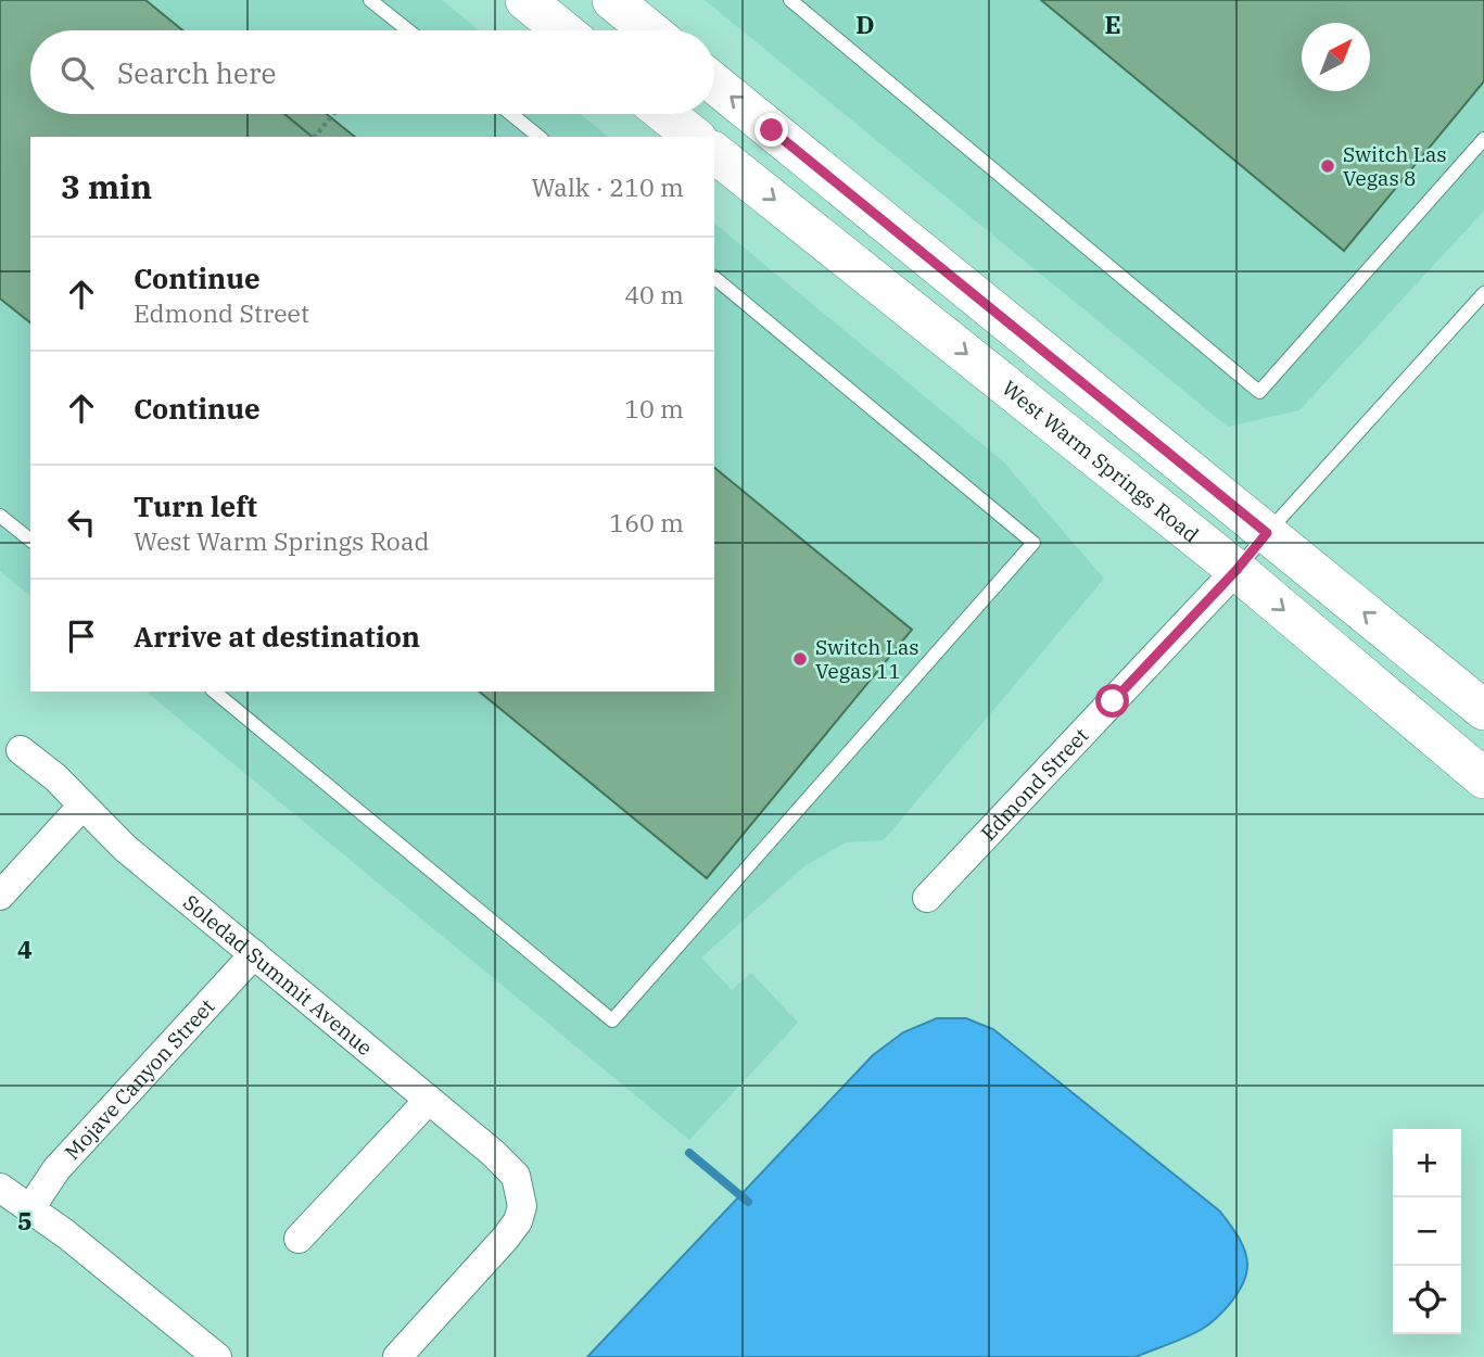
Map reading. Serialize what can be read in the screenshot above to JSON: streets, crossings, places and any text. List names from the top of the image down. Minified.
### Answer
{"streets":{"main road":["West Warm Springs Road"],"street":["Edmond Street","Soledad Summit Avenue","Mojave Canyon Street"]},"crossings":[["West Warm Springs Road","Edmond Street"],["Soledad Summit Avenue","Mojave Canyon Street"]],"places":["Switch Las Vegas 8","Switch Las Vegas 11"],"north":"top right","page":{"search":"Search here","heading":["3 min","Walk · 210 m"],"list":[["Continue","Edmond Street","40 m"],["Continue","10 m"],["Turn left","West Warm Springs Road","160 m"],"Arrive at destination"],"map_buttons":["+","−"]},"grid":{"columns":["D","E"],"rows":["4","5"]}}
